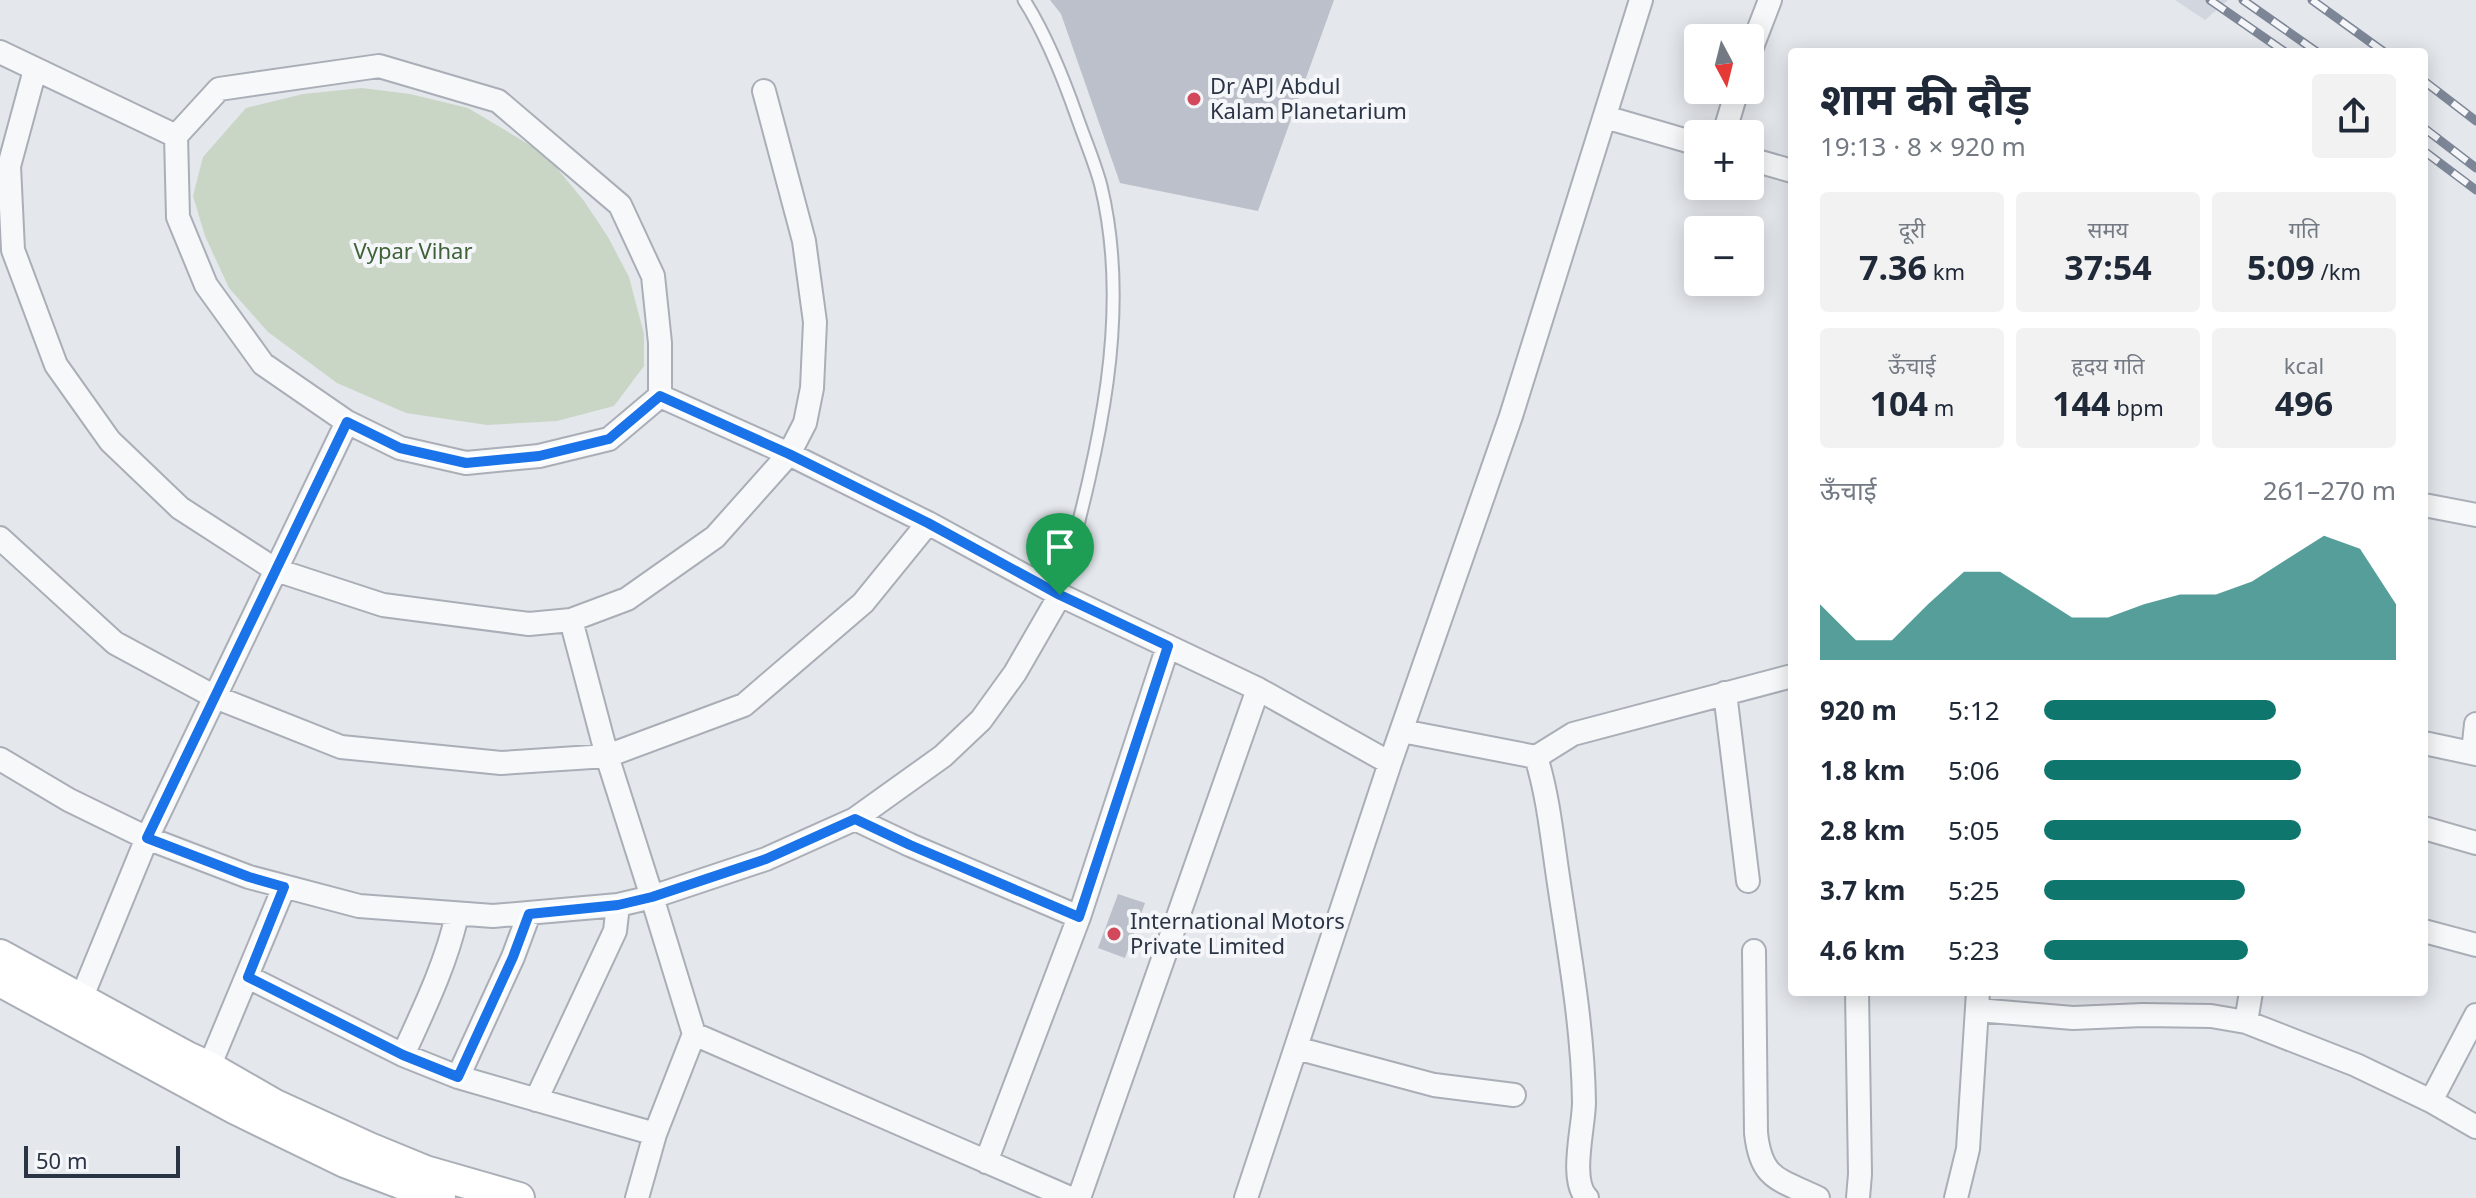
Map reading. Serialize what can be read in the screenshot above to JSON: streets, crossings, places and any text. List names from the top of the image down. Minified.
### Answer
{"parks":["Vypar Vihar"],"places":["Dr APJ Abdul Kalam Planetarium","International Motors Private Limited"],"scale_bar":"50 m","north":"bottom","page":{"map_buttons":["+","−"],"heading":["शाम की दौड़","19:13 · 8 × 920 m"],"stats":[["दूरी","7.36 km"],["समय","37:54"],["गति","5:09 /km"],["ऊँचाई","104 m"],["हृदय गति","144 bpm"],["kcal","496"]],"chart":["ऊँचाई","261–270 m"],"list":[{"name":"920 m","note":"5:12"},{"name":"1.8 km","note":"5:06"},{"name":"2.8 km","note":"5:05"},{"name":"3.7 km","note":"5:25"},{"name":"4.6 km","note":"5:23"}],"scale":"50 m"}}
